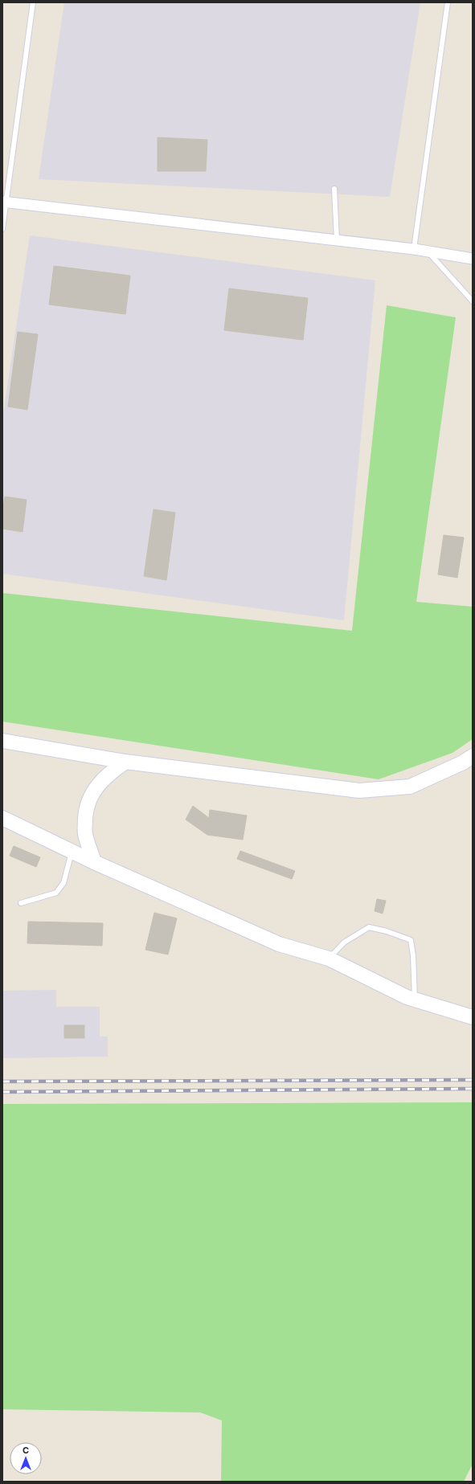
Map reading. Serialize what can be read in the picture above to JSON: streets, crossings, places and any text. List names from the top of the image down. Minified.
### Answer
{"north":"top"}
